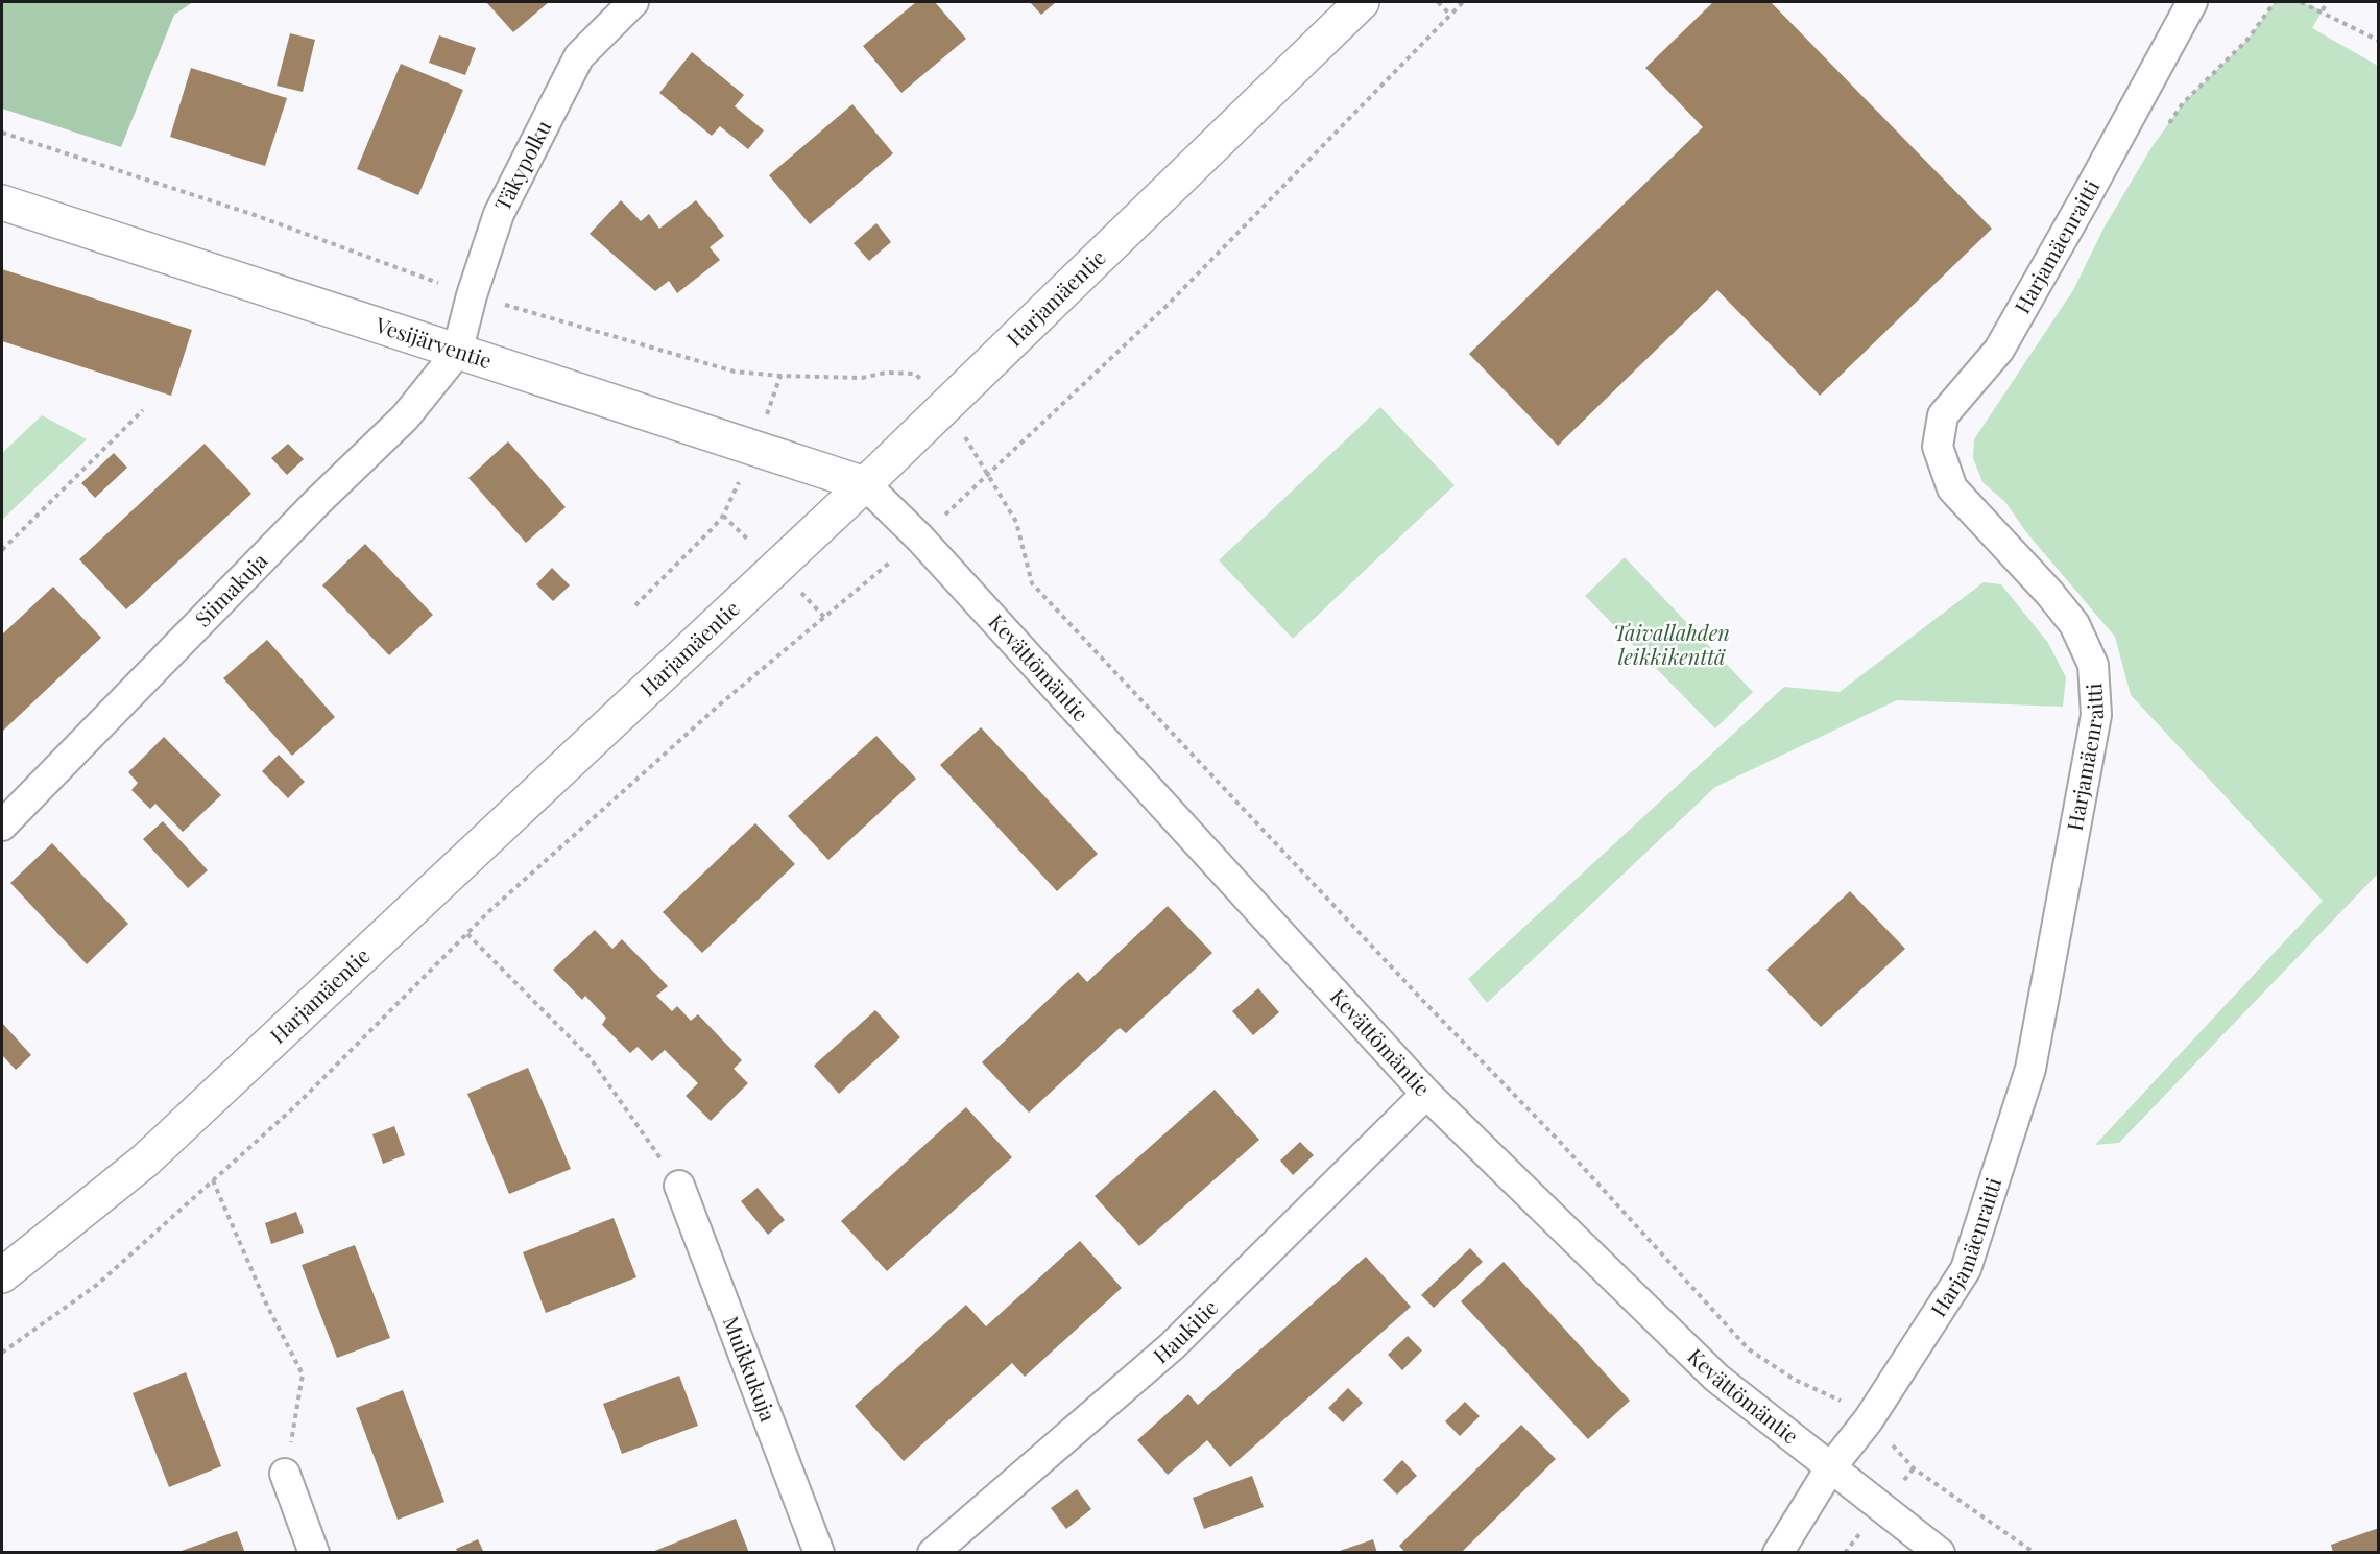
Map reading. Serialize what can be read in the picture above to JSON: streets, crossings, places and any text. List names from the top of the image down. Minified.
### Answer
{"streets":{"street":["Täkypolku","Harjamäenraitti","Harjamäentie","Vesijärventie","Siimakuja","Kevättömäntie","Haukitie","Muikkukuja"]},"crossings":[["Täkypolku","Vesijärventie"],["Täkypolku","Siimakuja"],["Harjamäenraitti","Kevättömäntie"],["Harjamäentie","Vesijärventie"],["Harjamäentie","Kevättömäntie"],["Vesijärventie","Siimakuja"],["Vesijärventie","Kevättömäntie"],["Kevättömäntie","Haukitie"]],"parks":["Taivallahden leikkikenttä"]}
